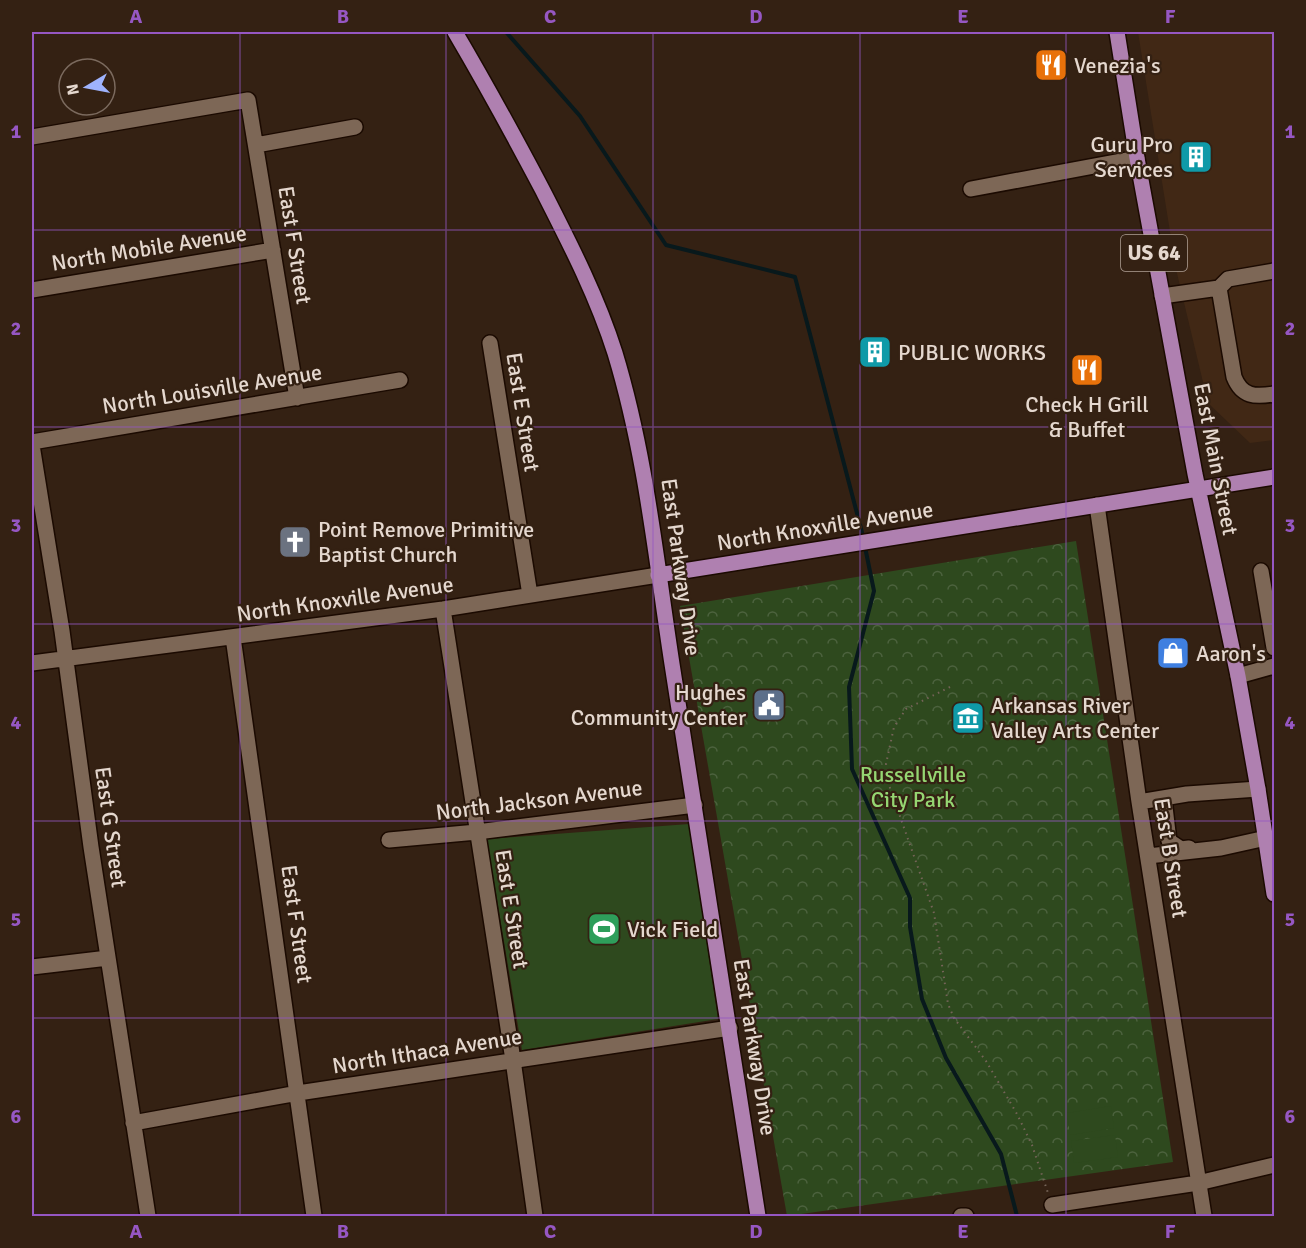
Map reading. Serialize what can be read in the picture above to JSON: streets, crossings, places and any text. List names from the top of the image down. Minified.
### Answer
{"streets":{"main road":["US 64","East Main Street","North Knoxville Avenue","East Parkway Drive"],"street":["East F Street","North Mobile Avenue","North Louisville Avenue","East E Street","North Jackson Avenue","East G Street","East B Street","North Ithaca Avenue"]},"crossings":[["East F Street","North Mobile Avenue"],["East F Street","North Louisville Avenue"],["East F Street","North Knoxville Avenue"],["East F Street","North Ithaca Avenue"],["North Louisville Avenue","East G Street"],["East E Street","North Knoxville Avenue"],["East E Street","North Jackson Avenue"],["East E Street","North Ithaca Avenue"],["East Main Street","North Knoxville Avenue"],["North Knoxville Avenue","East Parkway Drive"],["North Knoxville Avenue","East G Street"],["North Knoxville Avenue","East B Street"],["East Parkway Drive","North Jackson Avenue"],["East Parkway Drive","North Ithaca Avenue"],["East G Street","North Ithaca Avenue"]],"parks":["Russellville City Park"],"places":{"restaurant":["Venezia's","Check H Grill & Buffet"],"building":["Guru Pro Services","PUBLIC WORKS"],"church":["Point Remove Primitive Baptist Church"],"shop":["Aaron's"],"public building":["Hughes Community Center"],"museum":["Arkansas River Valley Arts Center"],"sports":["Vick Field"]},"north":"left","grid":{"columns":["A","B","C","D","E","F"],"rows":["1","2","3","4","5","6"]}}
